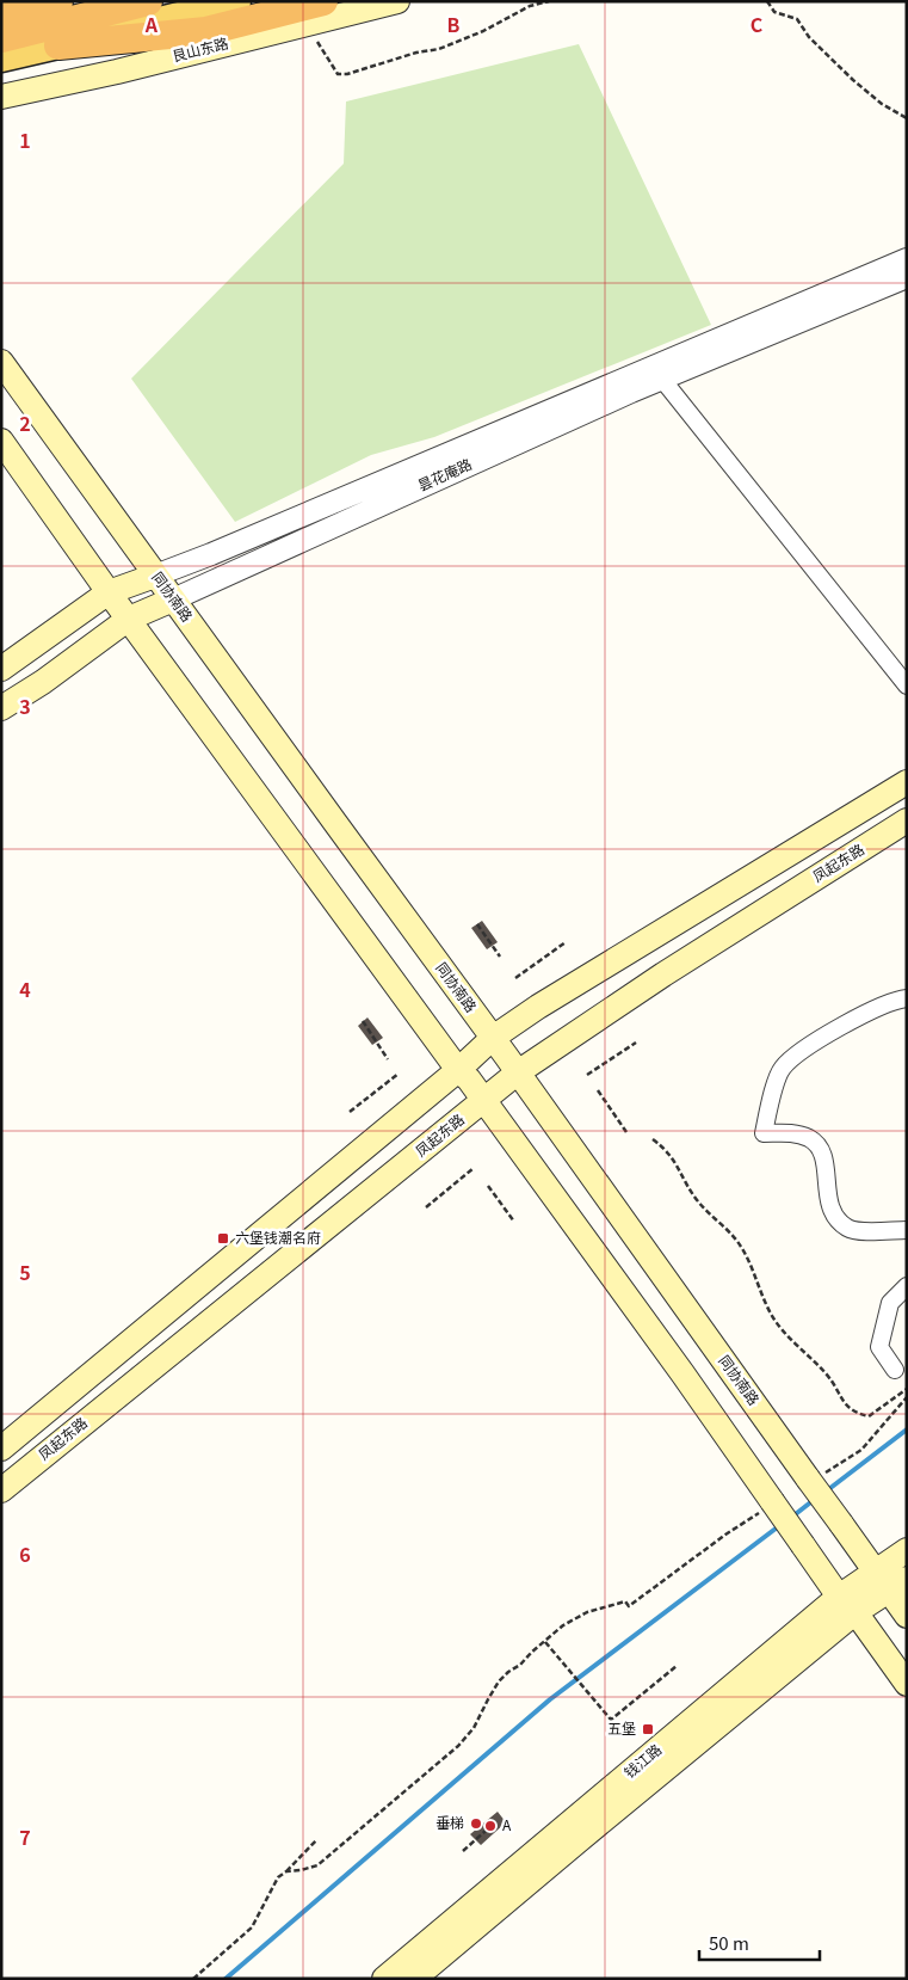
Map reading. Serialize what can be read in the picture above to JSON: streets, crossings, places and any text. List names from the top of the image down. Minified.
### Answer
{"streets":{"main road":["艮山东路","昙花庵路","同协南路","凤起东路","钱江路"]},"crossings":[["昙花庵路","同协南路"],["同协南路","凤起东路"],["同协南路","钱江路"]],"places":{"transit":["六堡钱潮名府","五堡"],"other":["垂梯","A"]},"scale_bar":"50 m","grid":{"columns":["A","B","C"],"rows":["1","2","3","4","5","6","7"]}}
